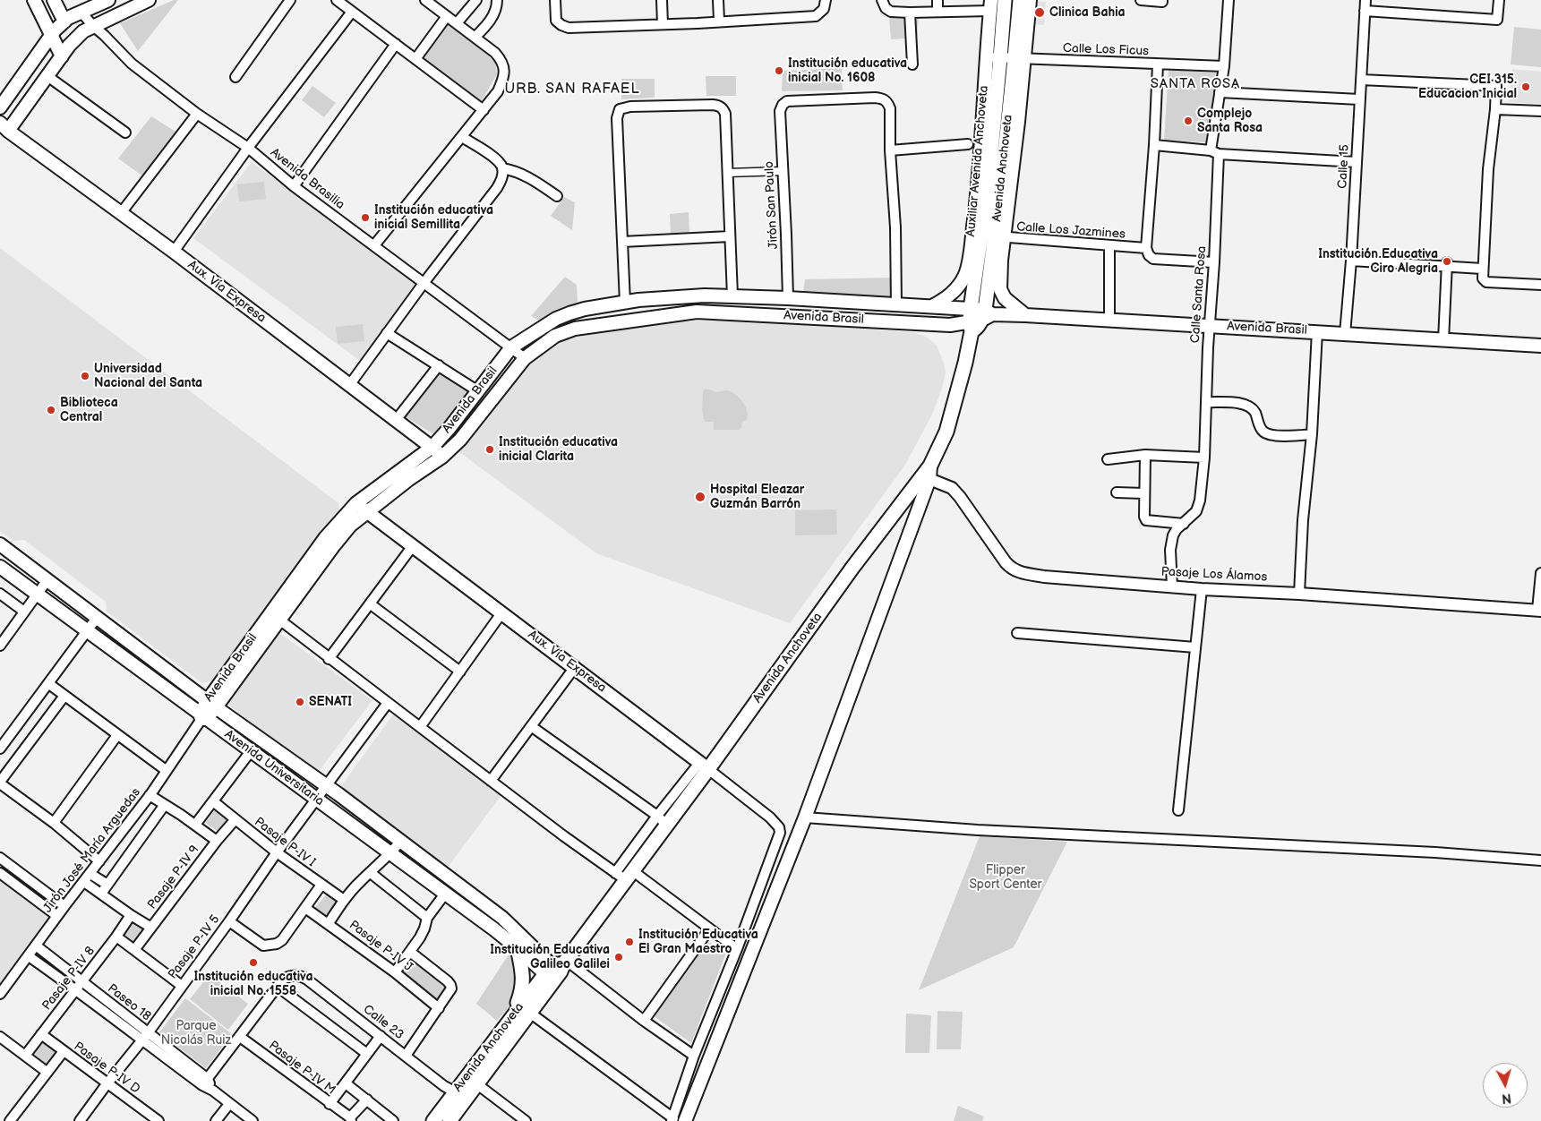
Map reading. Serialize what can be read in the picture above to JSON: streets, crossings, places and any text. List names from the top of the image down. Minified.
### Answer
{"streets":{"main road":["Auxiliar Avenida Anchoveta","Avenida Anchoveta","Aux. Vía Expresa","Avenida Brasil","Avenida Universitaria"],"street":["Calle Los Ficus","Calle 15","Avenida Brasilia","Jirón San Paulo","Calle Los Jazmines","Calle Santa Rosa","Pasaje Los Álamos","Pasaje P-IV I","Jirón José María Arguedas","Pasaje P-IV 9","Pasaje P-IV J","Pasaje P-IV 5","Pasaje P-IV 8","Paseo 18","Calle 23","Pasaje P-IV D","Pasaje P-IV M"]},"crossings":[["Calle Los Ficus","Auxiliar Avenida Anchoveta"],["Calle Los Ficus","Avenida Anchoveta"],["Calle Los Ficus","Calle Santa Rosa"],["Auxiliar Avenida Anchoveta","Avenida Brasil"],["Calle 15","Avenida Brasil"],["Avenida Anchoveta","Calle Los Jazmines"],["Avenida Anchoveta","Aux. Vía Expresa"],["Avenida Anchoveta","Avenida Brasil"],["Avenida Anchoveta","Pasaje Los Álamos"],["Avenida Anchoveta","Avenida Universitaria"],["Avenida Anchoveta","Calle 23"],["Avenida Brasilia","Avenida Brasil"],["Jirón San Paulo","Avenida Brasil"],["Aux. Vía Expresa","Avenida Brasil"],["Calle Santa Rosa","Avenida Brasil"],["Calle Santa Rosa","Pasaje Los Álamos"],["Avenida Brasil","Avenida Universitaria"],["Avenida Brasil","Jirón José María Arguedas"],["Avenida Universitaria","Jirón José María Arguedas"],["Avenida Universitaria","Pasaje P-IV 5"],["Pasaje P-IV I","Pasaje P-IV 9"],["Pasaje P-IV I","Pasaje P-IV 5"],["Jirón José María Arguedas","Paseo 18"],["Pasaje P-IV 5","Paseo 18"],["Pasaje P-IV 5","Pasaje P-IV D"],["Pasaje P-IV 8","Paseo 18"],["Pasaje P-IV 8","Pasaje P-IV D"]],"districts":["SANTA ROSA","URB. SAN RAFAEL"],"parks":["Flipper Sport Center","Parque Nicolás Ruiz"],"places":["Clinica Bahia","Institución educativa inicial No. 1608","CEI 315. Educacion Inicial","Complejo Santa Rosa","Institución educativa inicial Semillita","Institución Educativa Ciro Alegria","Universidad Nacional del Santa","Biblioteca Central","Institución educativa inicial Clarita","Hospital Eleazar Guzmán Barrón","SENATI","Institución Educativa El Gran Maestro","Institución Educativa Galileo Galilei","Institución educativa inicial No. 1558"],"north":"bottom"}
